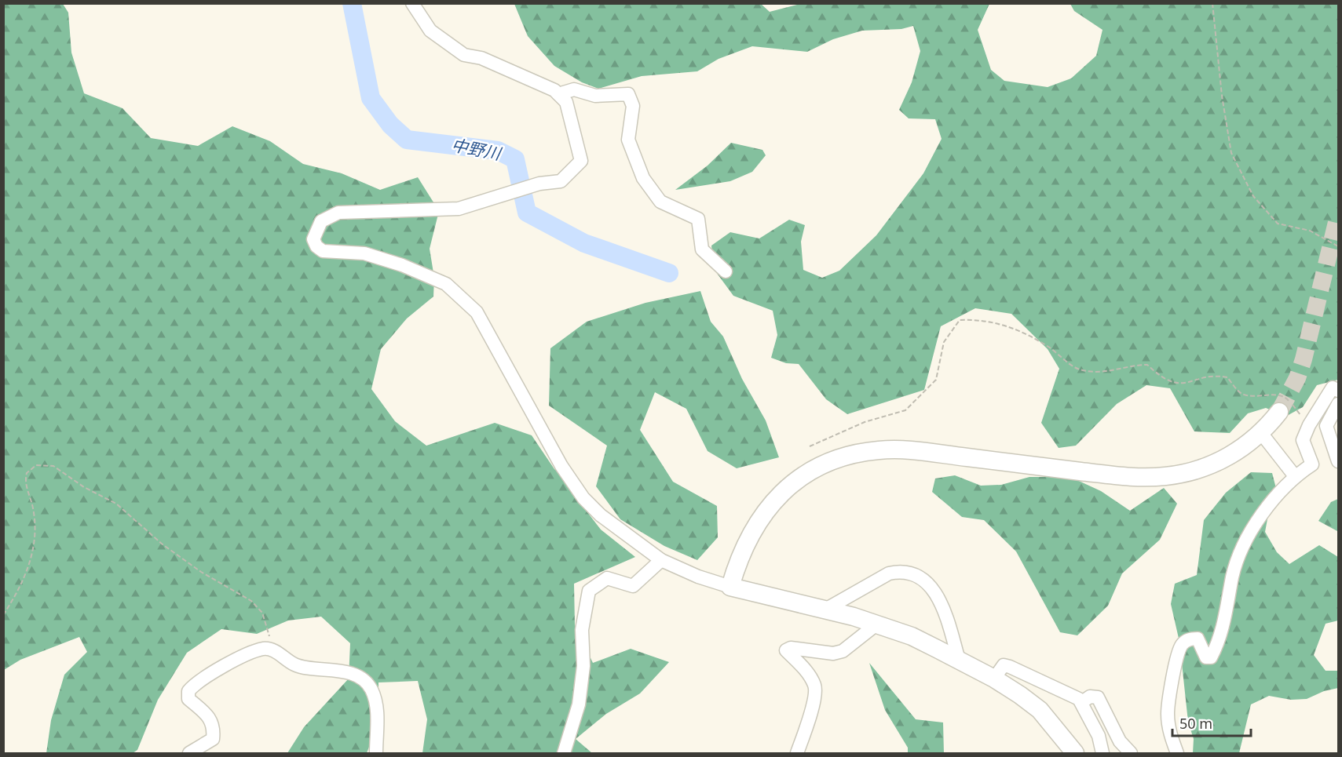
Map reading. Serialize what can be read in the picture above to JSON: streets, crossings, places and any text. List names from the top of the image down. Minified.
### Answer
{"water":["中野川"],"scale_bar":"50 m"}
